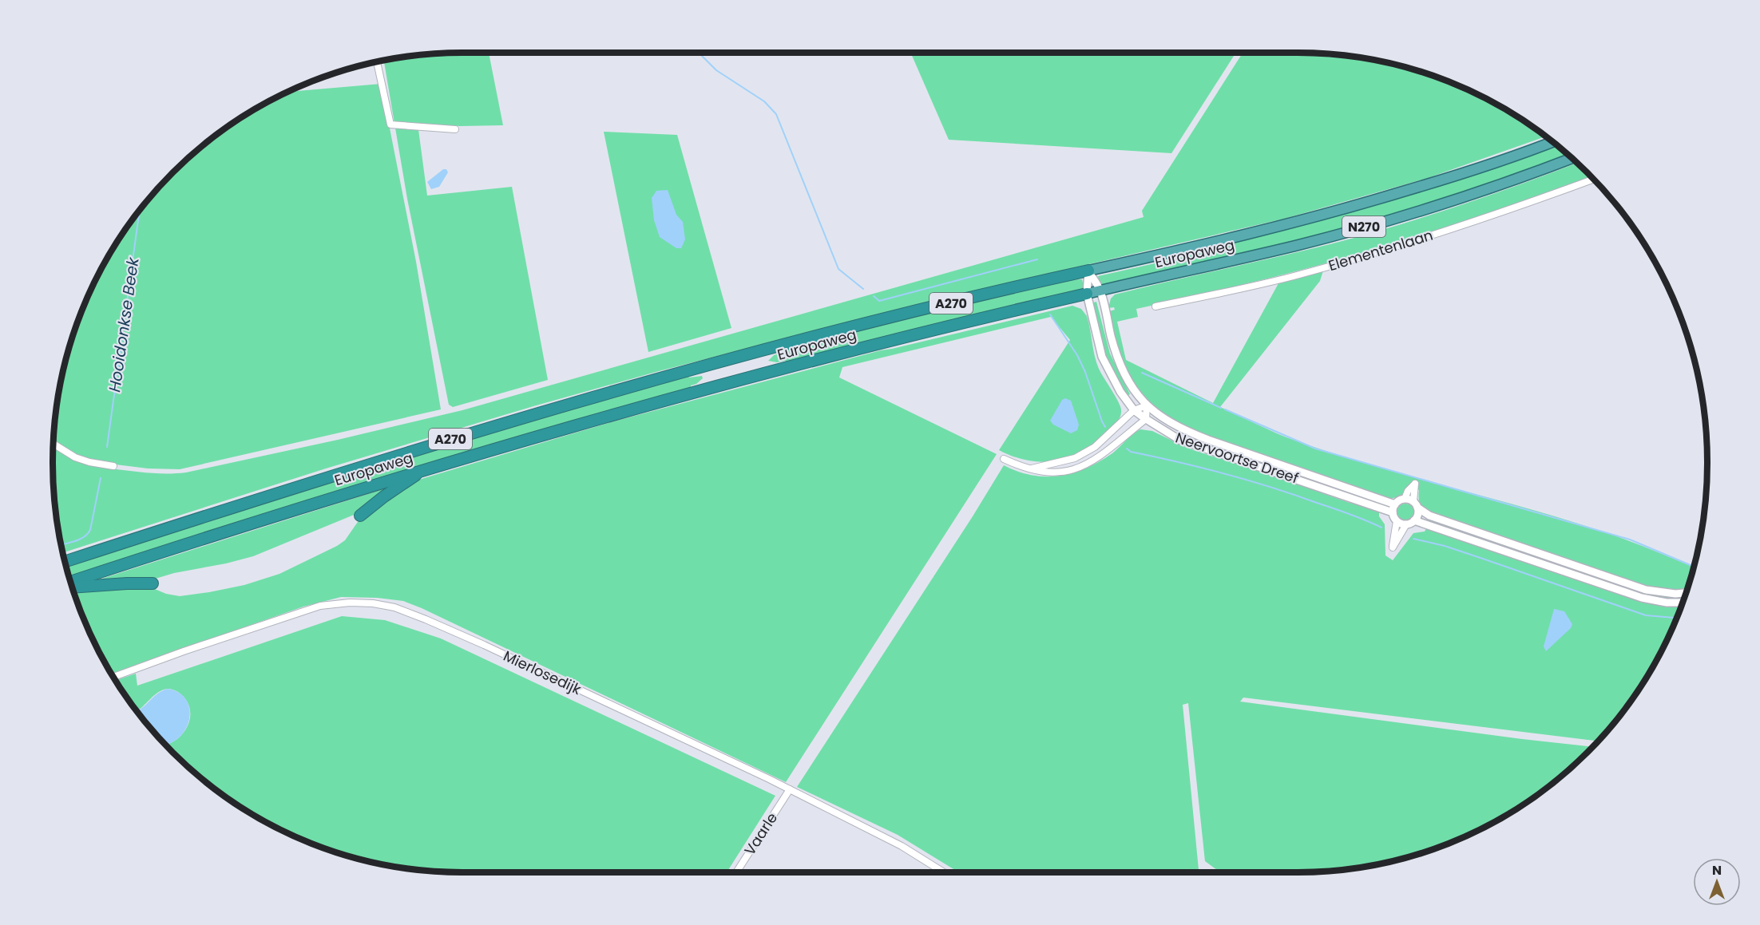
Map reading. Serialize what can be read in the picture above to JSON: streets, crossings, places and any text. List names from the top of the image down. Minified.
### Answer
{"streets":{"highway":["N270","Europaweg","A270"],"street":["Elementenlaan","Neervoortse Dreef","Mierlosedijk","Vaarle"]},"crossings":[["Europaweg","A270"],["Europaweg","Neervoortse Dreef"],["Mierlosedijk","Vaarle"]],"water":["Hooidonkse Beek"],"north":"top"}
